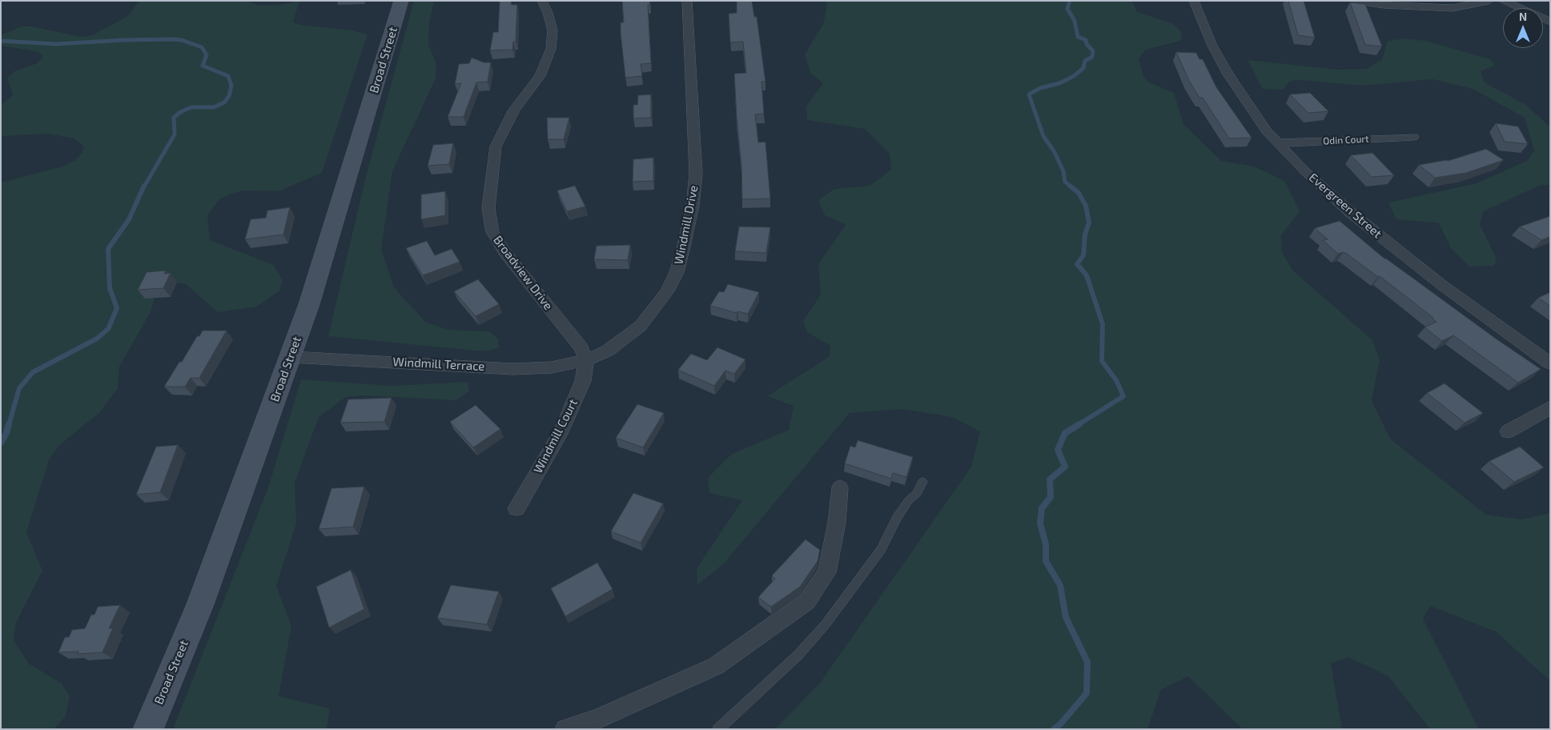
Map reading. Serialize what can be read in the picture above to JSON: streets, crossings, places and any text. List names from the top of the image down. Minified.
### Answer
{"streets":{"street":["Broad Street","Odin Court","Evergreen Street","Windmill Drive","Broadview Drive","Windmill Terrace","Windmill Court"]},"crossings":[["Broad Street","Windmill Terrace"],["Odin Court","Evergreen Street"],["Windmill Drive","Broadview Drive"],["Windmill Drive","Windmill Terrace"],["Windmill Drive","Windmill Court"],["Broadview Drive","Windmill Terrace"],["Broadview Drive","Windmill Court"],["Windmill Terrace","Windmill Court"]],"north":"top"}
